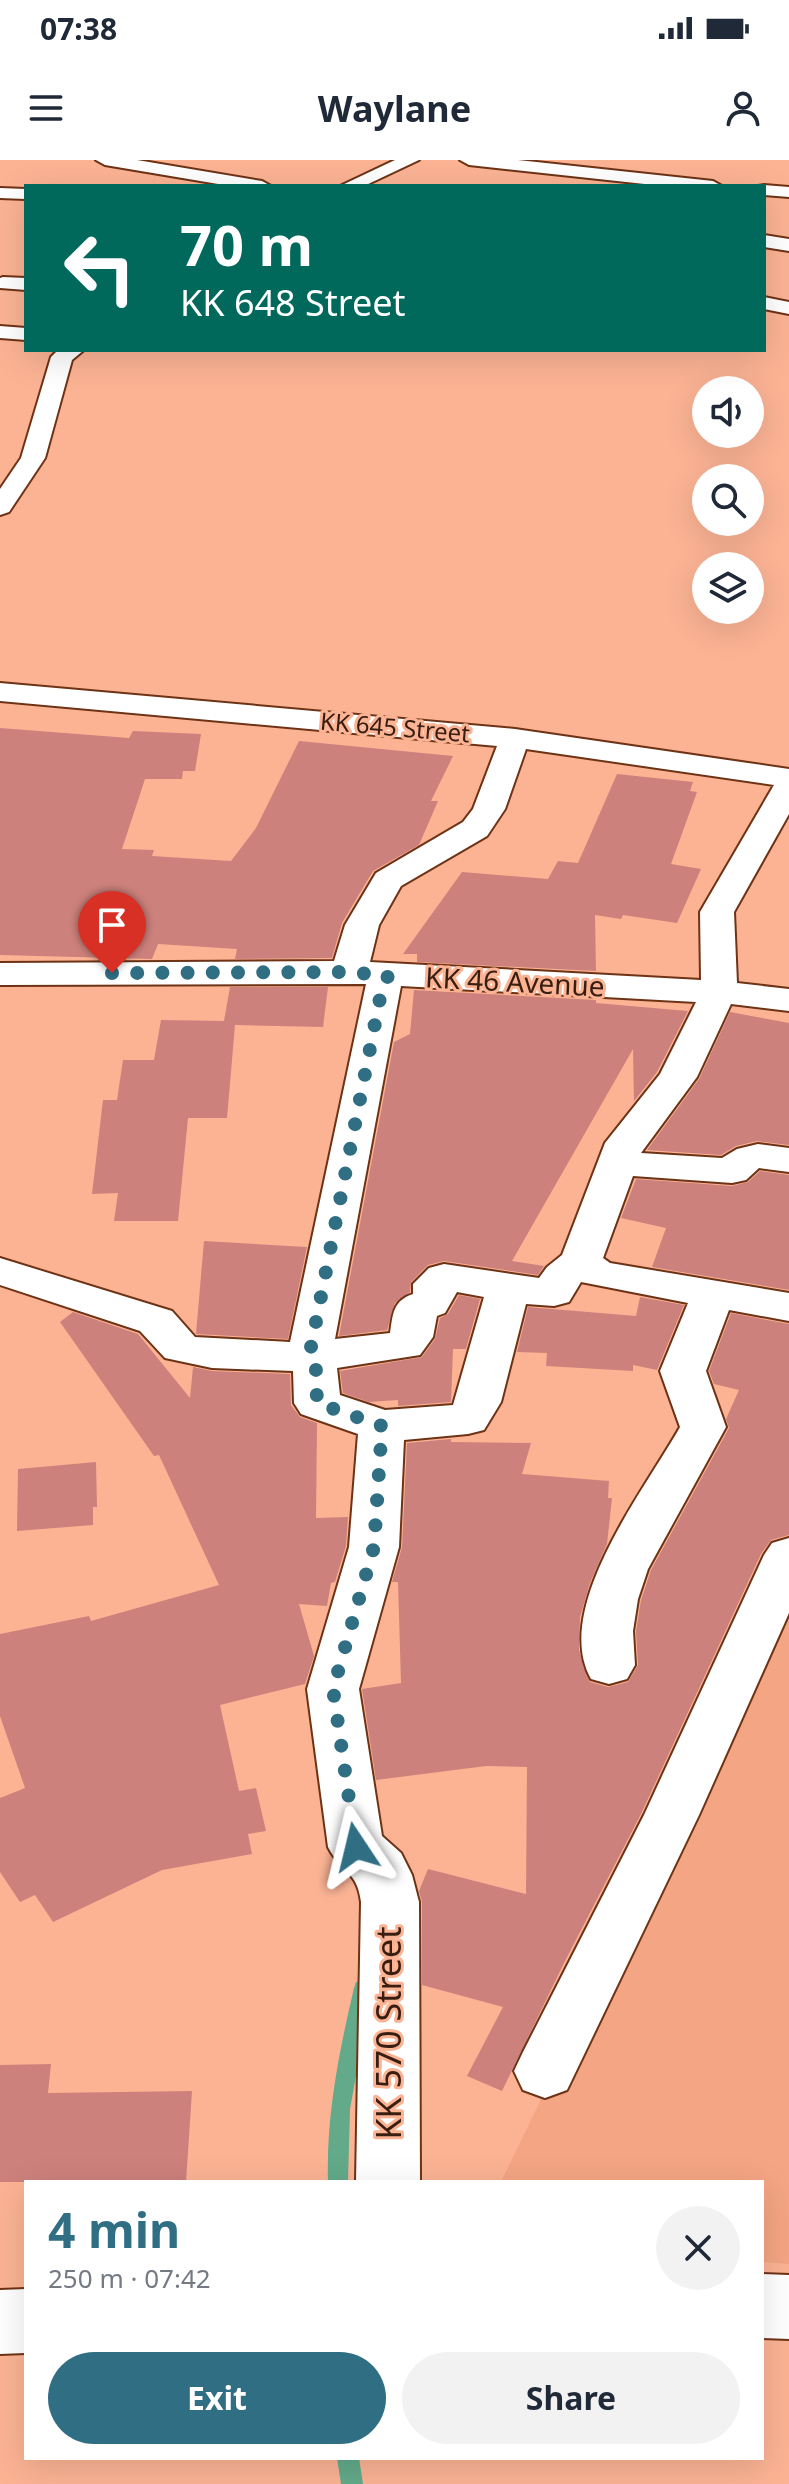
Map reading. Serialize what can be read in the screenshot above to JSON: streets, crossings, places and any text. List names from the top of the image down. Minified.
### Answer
{"streets":{"street":["KK 645 Street","KK 46 Avenue","KK 570 Street"]},"page":{"status":"07:38","header":"Waylane","turn":["70 m","KK 648 Street"],"heading":["4 min","250 m · 07:42"],"buttons":["Exit","Share"]}}
